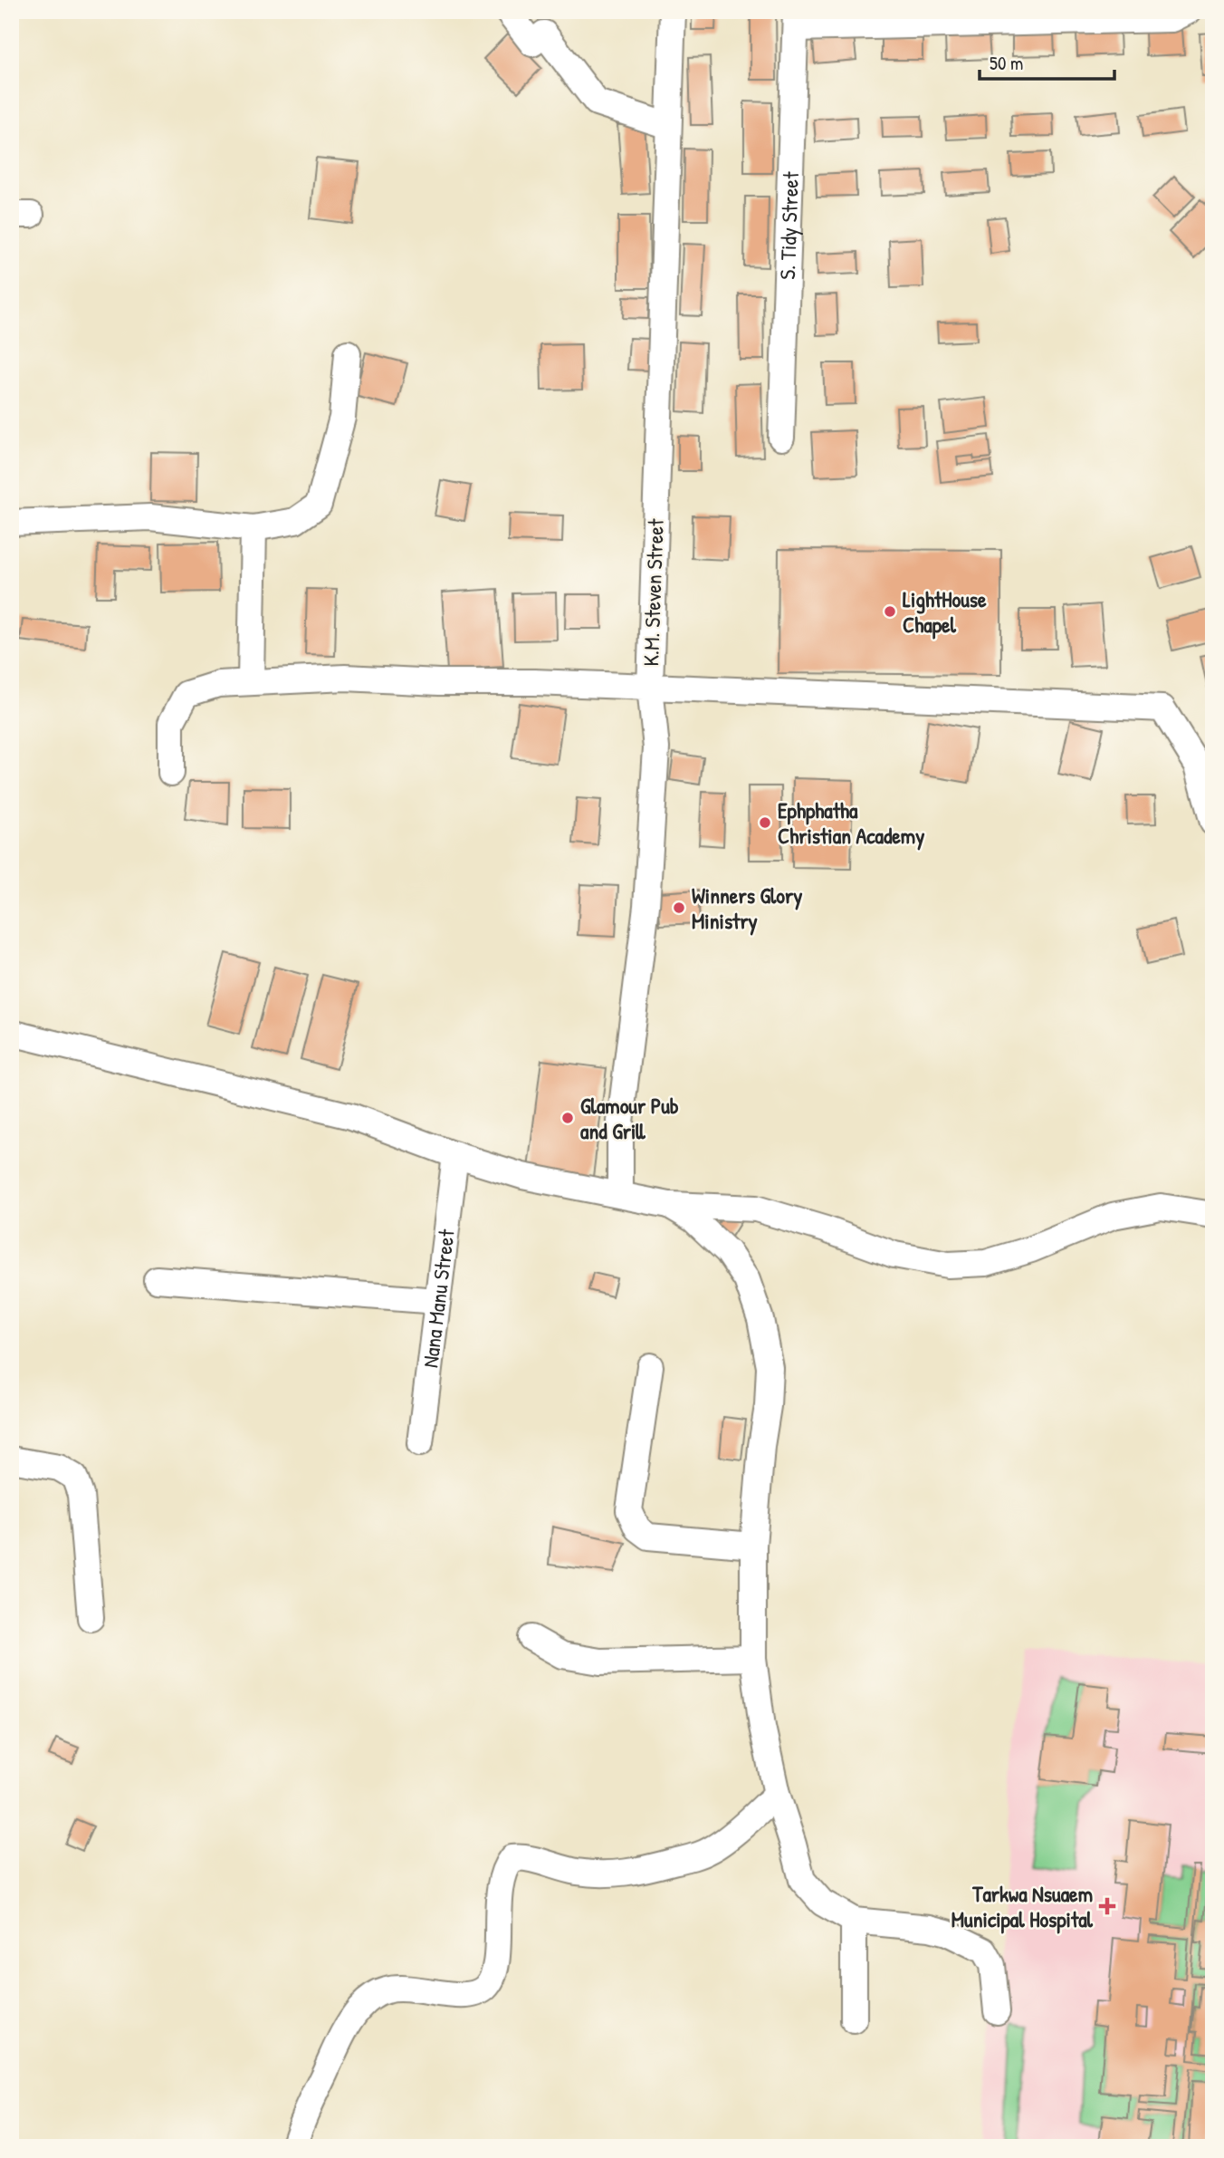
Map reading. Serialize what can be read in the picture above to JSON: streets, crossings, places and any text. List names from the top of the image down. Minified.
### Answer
{"streets":{"street":["S. Tidy Street","K.M. Steven Street","Nana Manu Street"]},"places":{"other":["LightHouse Chapel","Ephphatha Christian Academy","Winners Glory Ministry","Glamour Pub and Grill"],"health":["Tarkwa Nsuaem Municipal Hospital"]},"scale_bar":"50 m"}
